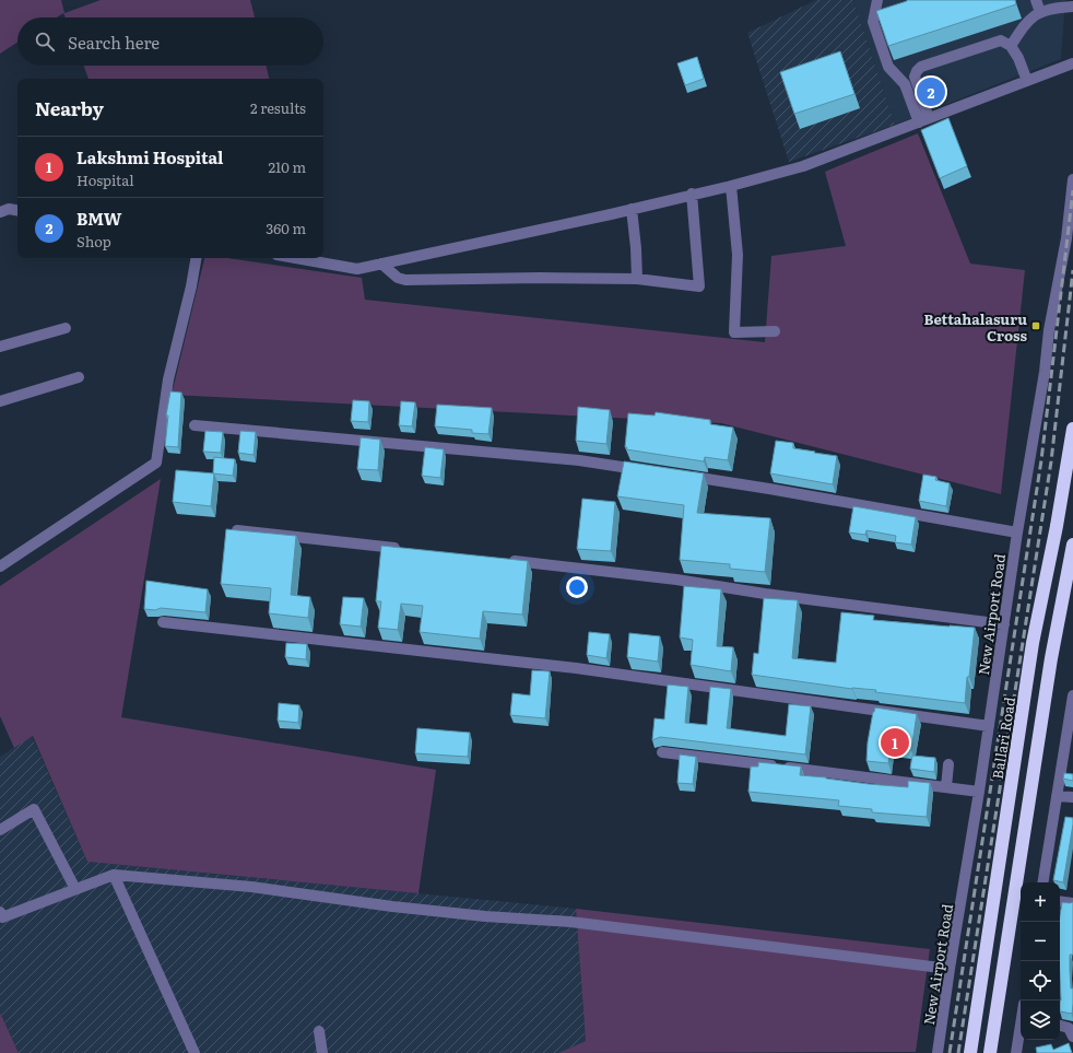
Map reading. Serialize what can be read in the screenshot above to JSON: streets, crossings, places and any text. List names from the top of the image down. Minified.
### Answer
{"streets":{"highway":["Ballari Road"],"street":["New Airport Road"]},"places":{"transit":["Bettahalasuru Cross"]},"page":{"search":"Search here","pins":["2","1"],"heading":["Nearby","2 results"],"list":[{"mark":"1","name":"Lakshmi Hospital","note":"Hospital","value":"210 m"},{"mark":"2","name":"BMW","note":"Shop","value":"360 m"}],"map_buttons":["+","−"]}}
